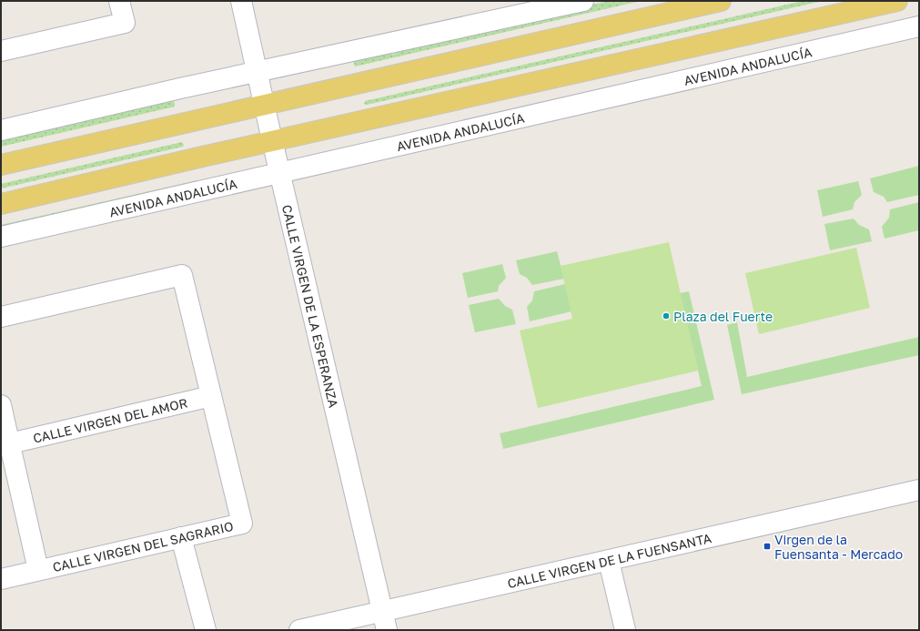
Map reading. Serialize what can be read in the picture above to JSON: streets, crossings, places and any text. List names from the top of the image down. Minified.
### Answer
{"streets":{"street":["AVENIDA ANDALUCÍA","CALLE VIRGEN DE LA ESPERANZA","CALLE VIRGEN DEL AMOR","CALLE VIRGEN DEL SAGRARIO","CALLE VIRGEN DE LA FUENSANTA"]},"crossings":[["AVENIDA ANDALUCÍA","CALLE VIRGEN DE LA ESPERANZA"],["CALLE VIRGEN DE LA ESPERANZA","CALLE VIRGEN DE LA FUENSANTA"],["CALLE VIRGEN DEL AMOR","CALLE VIRGEN DEL SAGRARIO"]],"places":{"other":["Plaza del Fuerte"],"transit":["Virgen de la Fuensanta - Mercado"]}}
